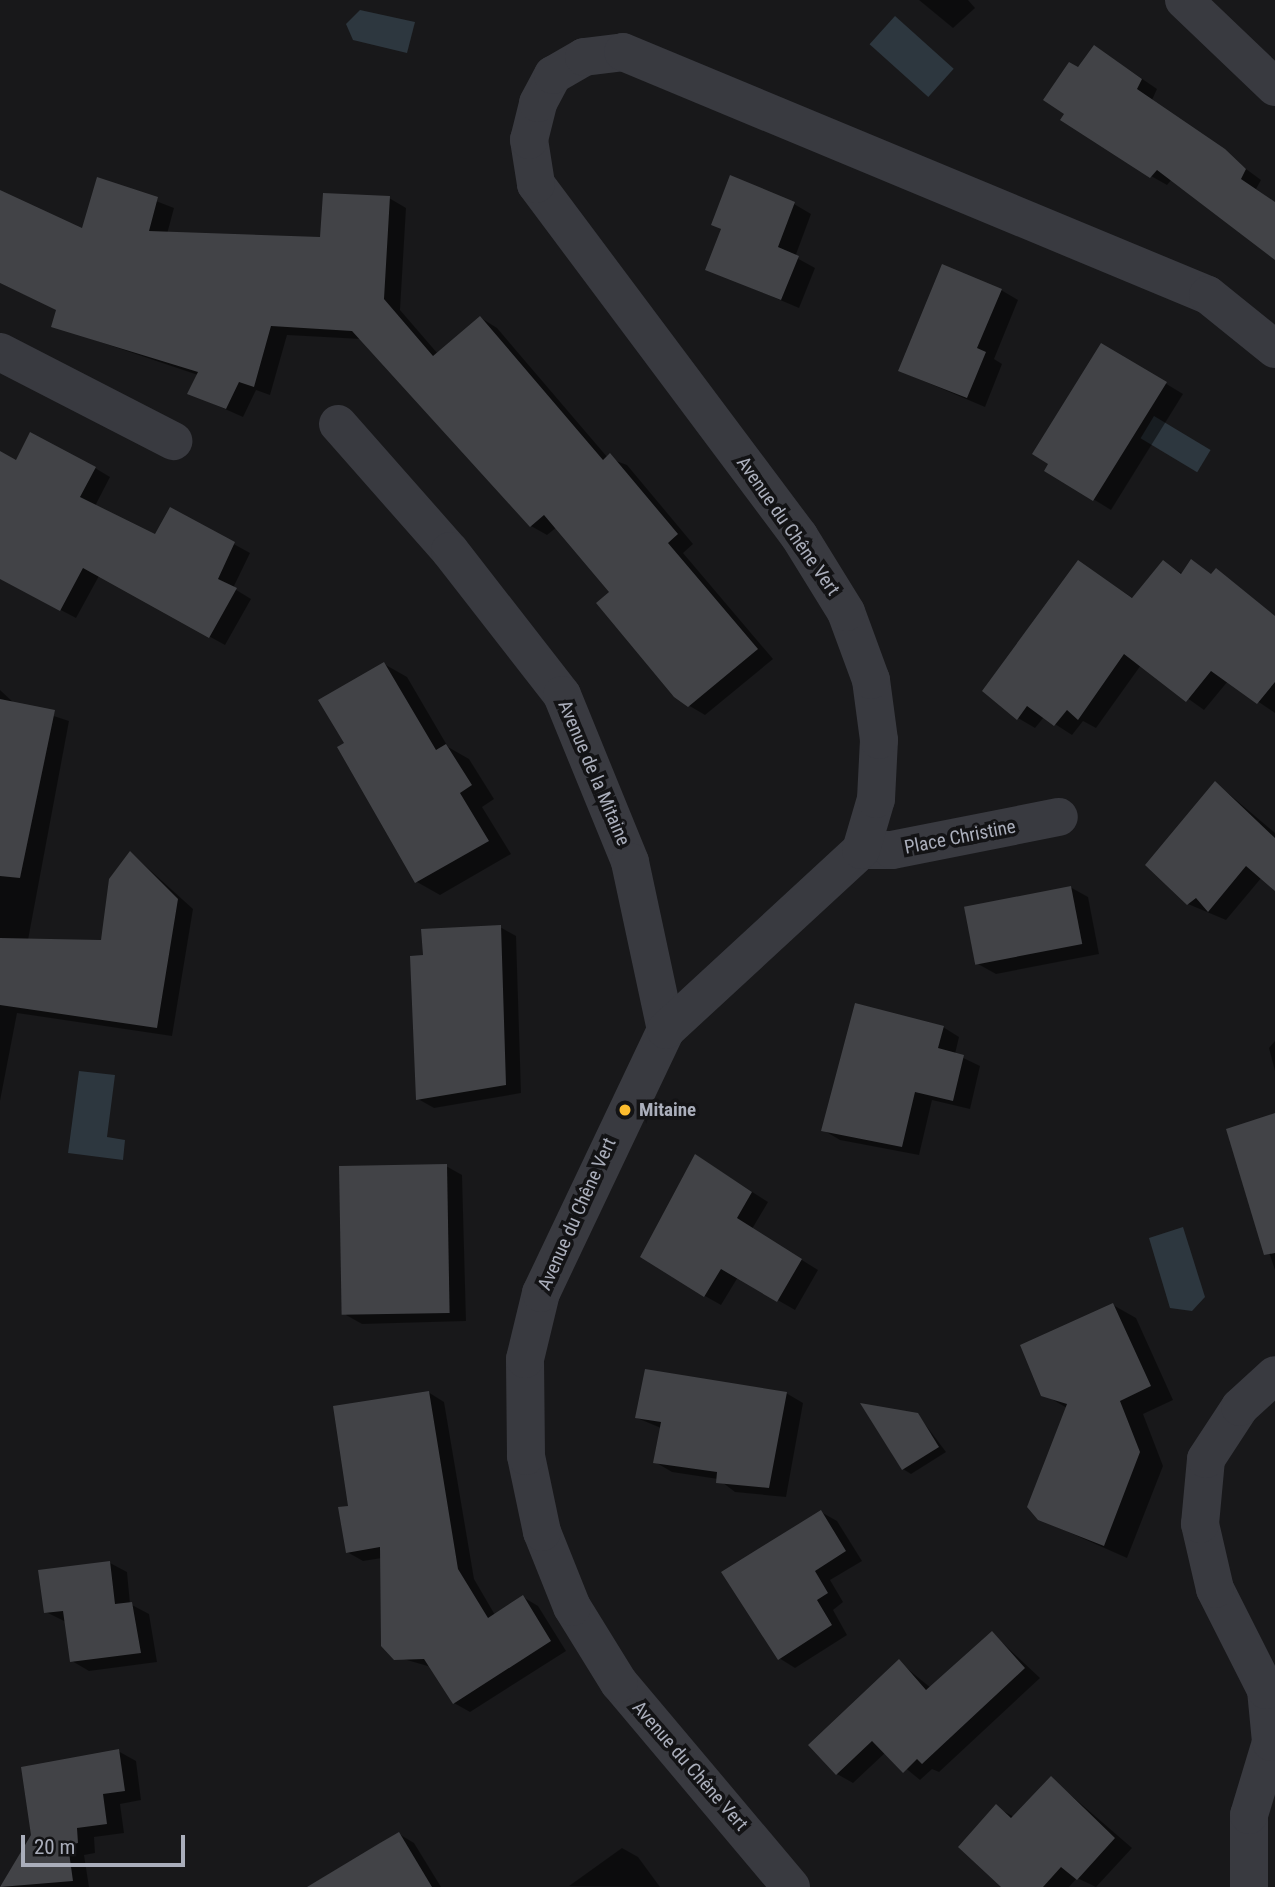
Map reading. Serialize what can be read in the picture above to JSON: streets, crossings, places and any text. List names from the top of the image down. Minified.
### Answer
{"streets":{"street":["Avenue du Chêne Vert","Avenue de la Mitaine","Place Christine"]},"crossings":[["Avenue du Chêne Vert","Avenue de la Mitaine"],["Avenue du Chêne Vert","Place Christine"]],"places":["Mitaine"],"scale_bar":"20 m"}
